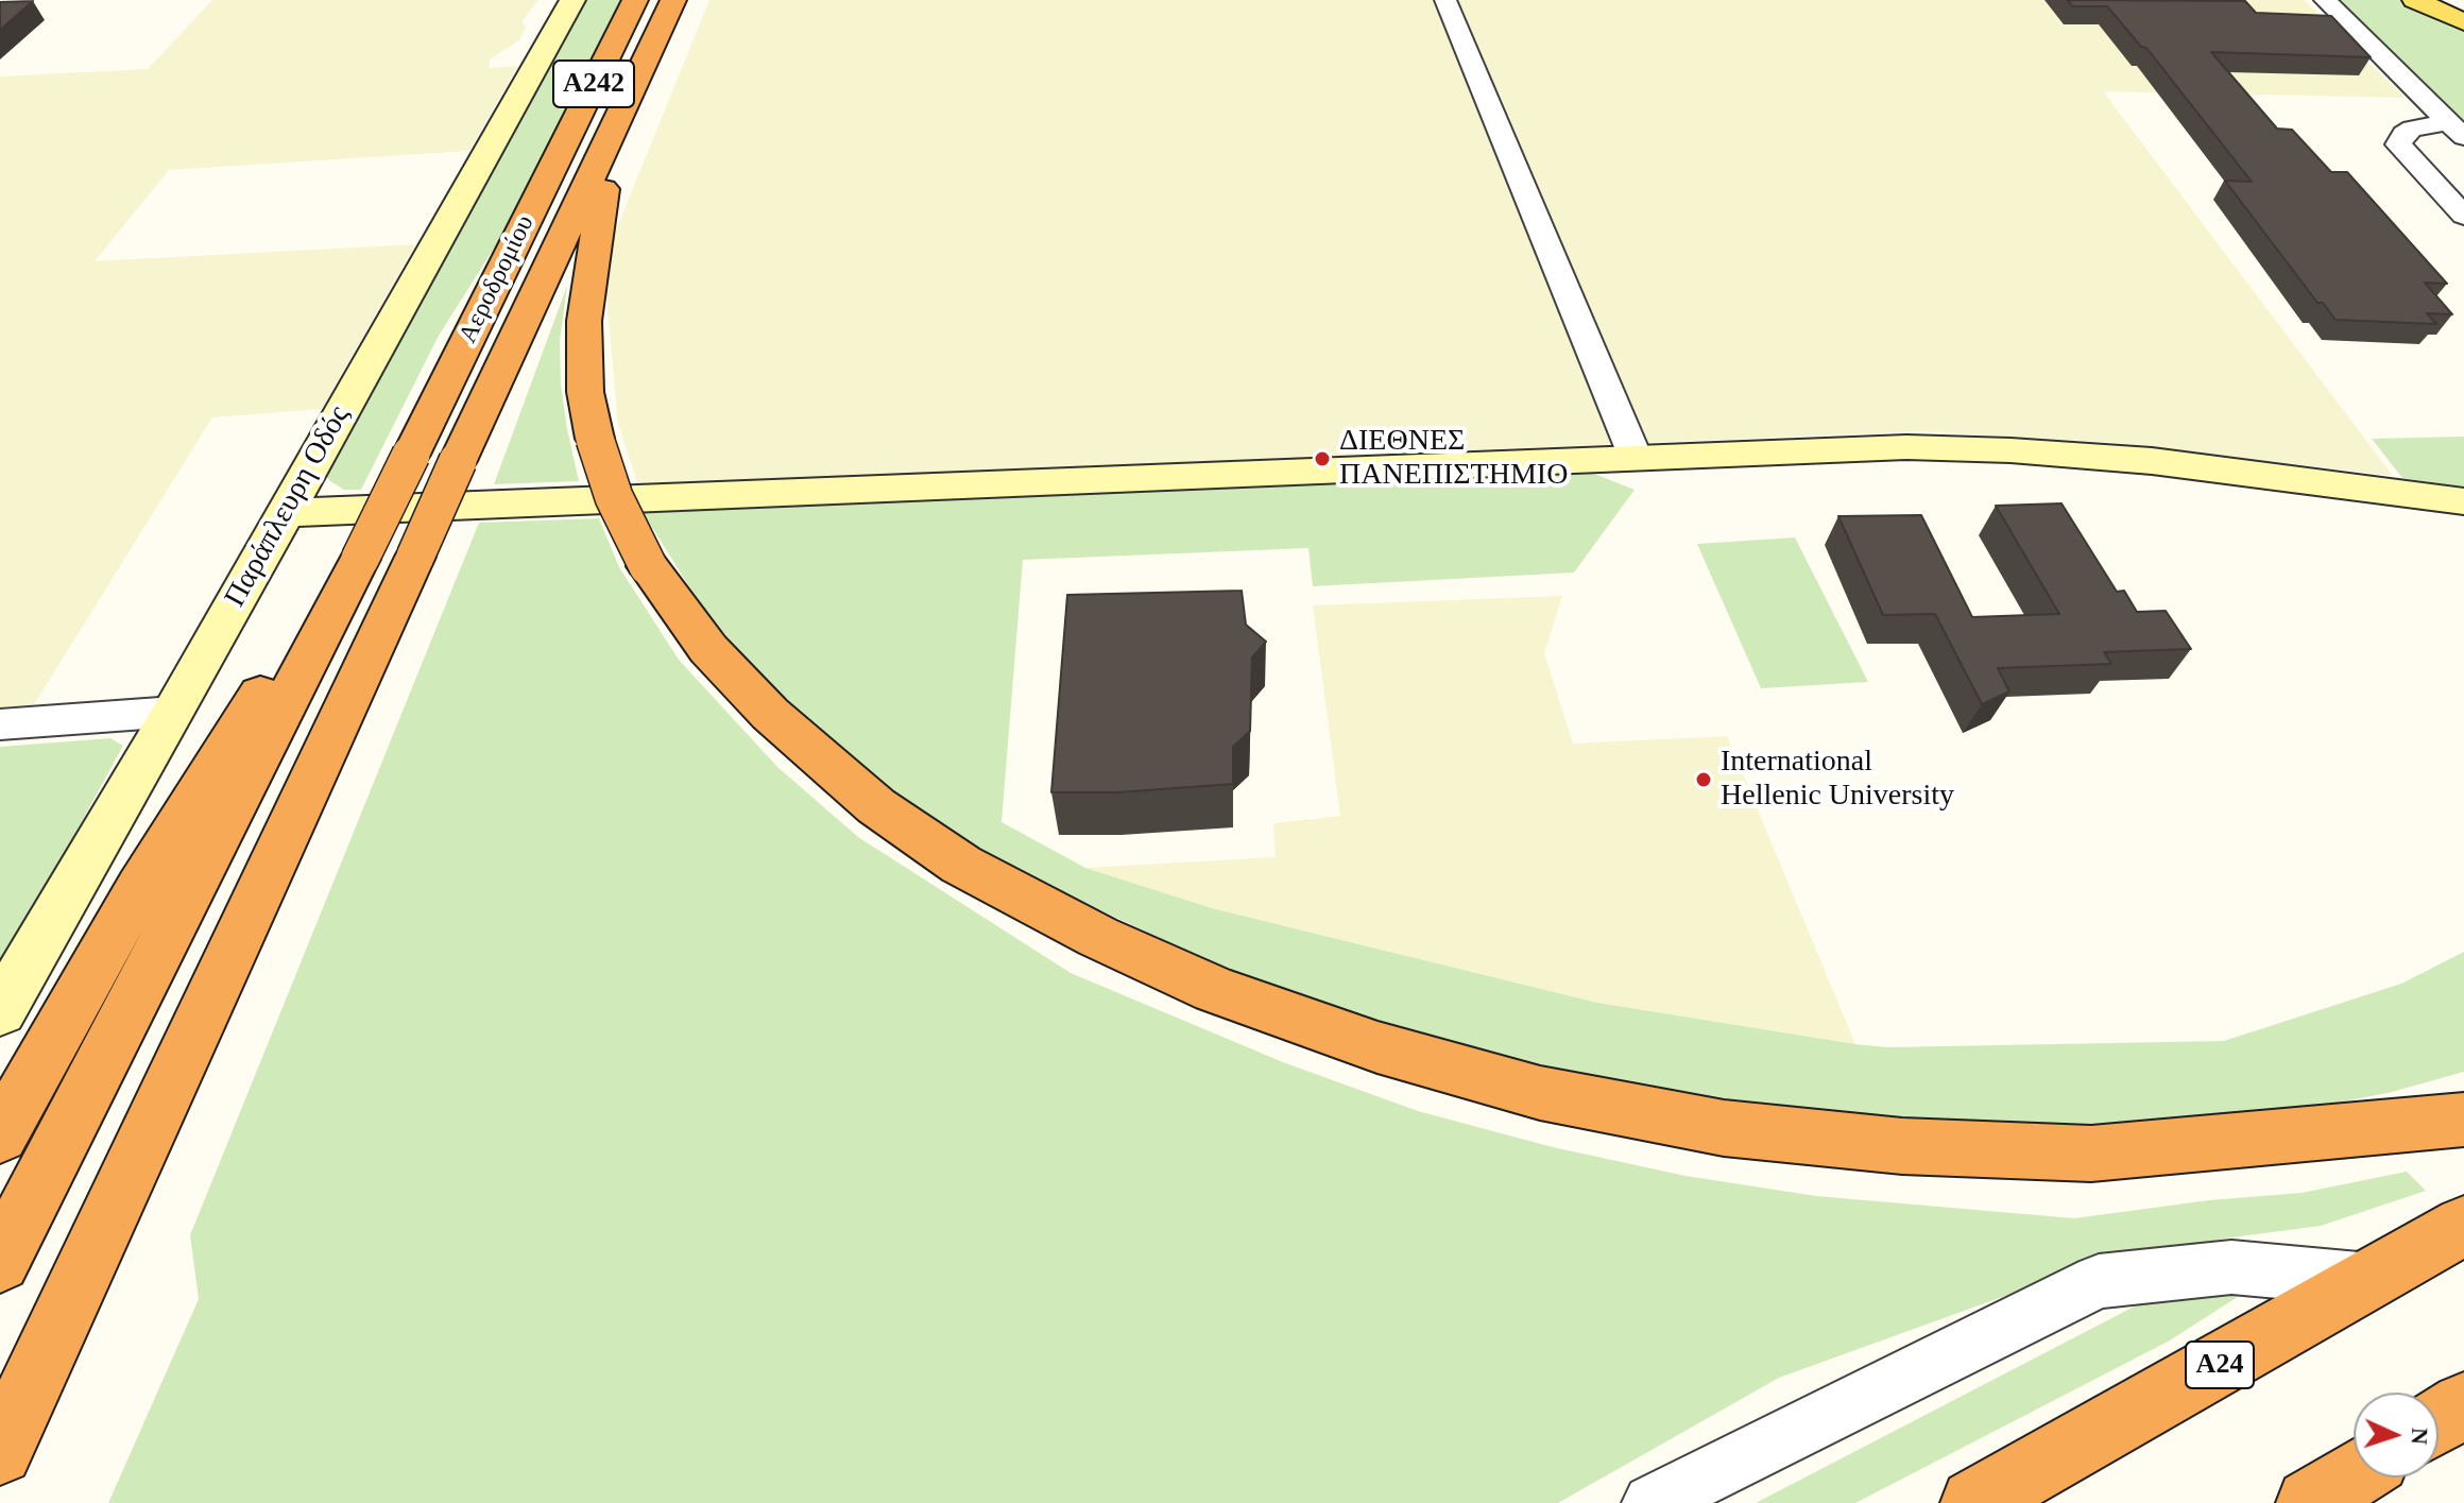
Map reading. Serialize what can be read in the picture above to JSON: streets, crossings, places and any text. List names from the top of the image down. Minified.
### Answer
{"streets":{"highway":["Α242","Αεροδρομίου","Α24"],"street":["Παράπλευρη Οδός"]},"places":["ΔΙΕΘΝΕΣ ΠΑΝΕΠΙΣΤΗΜΙΟ","International Hellenic University"],"north":"right"}
